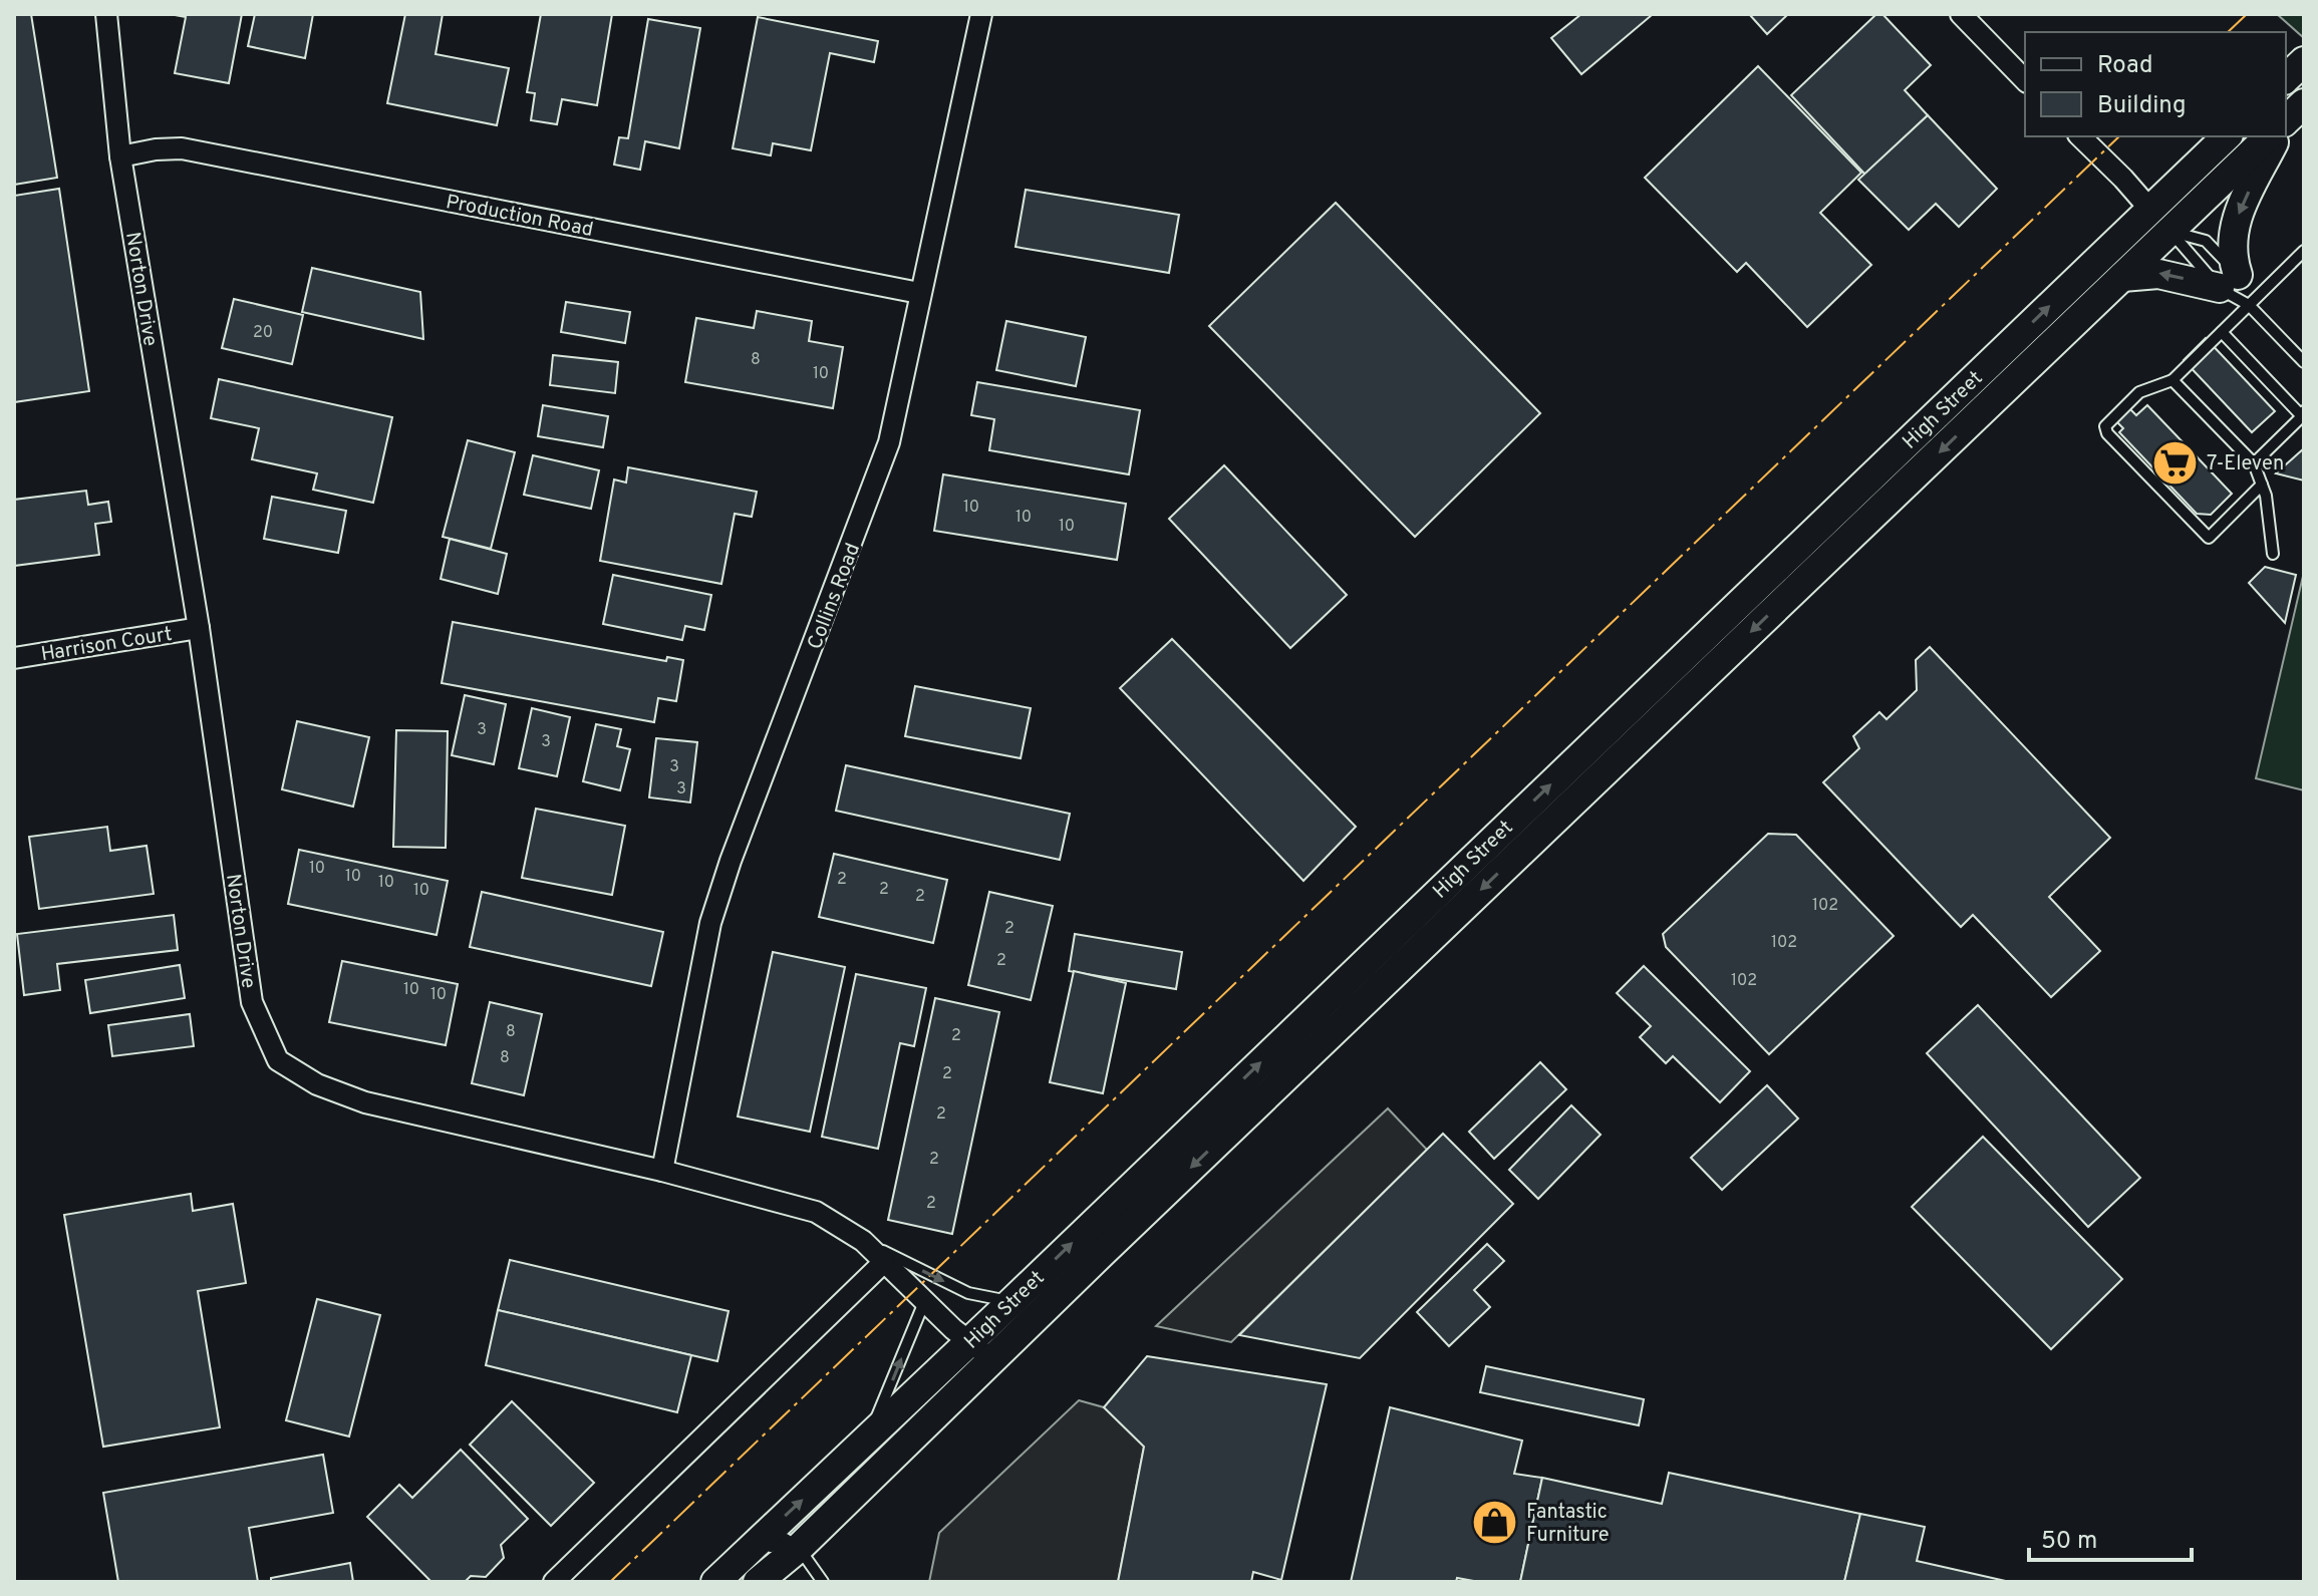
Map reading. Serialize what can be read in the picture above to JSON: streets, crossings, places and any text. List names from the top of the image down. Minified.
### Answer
{"streets":{"main road":["High Street"],"street":["Production Road","Norton Drive","Collins Road","Harrison Court"]},"crossings":[["Production Road","Norton Drive"],["Production Road","Collins Road"],["Norton Drive","High Street"],["Norton Drive","Collins Road"],["Norton Drive","Harrison Court"]],"places":{"supermarket":["7-Eleven"],"shop":["Fantastic Furniture"]},"house_numbers":["20","8","10","10","10","10","3","3","3","3","10","10","2","10","2","10","2","102","2","102","2","102","10","10","8","2","8","2","2","2","2"],"legend":["Road","Building"],"scale_bar":"50 m"}
